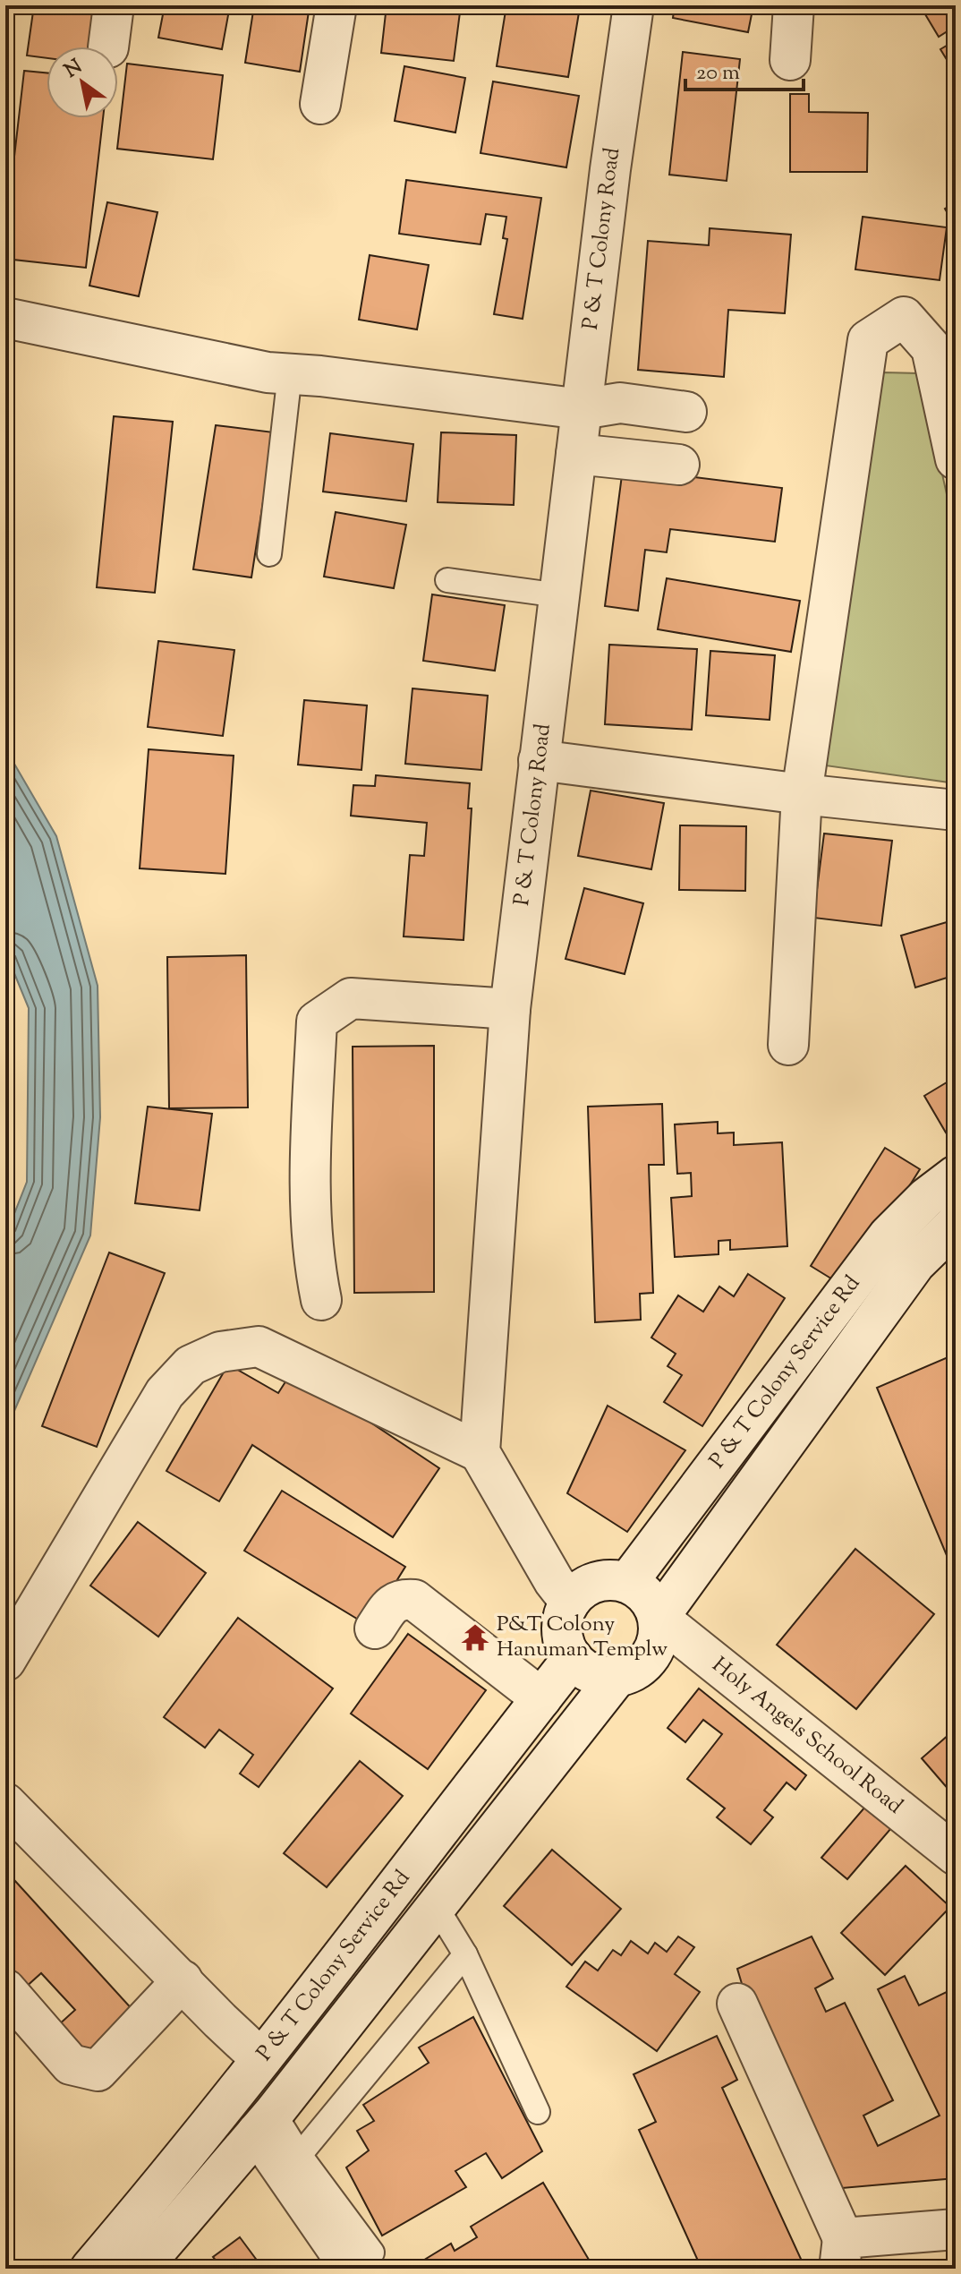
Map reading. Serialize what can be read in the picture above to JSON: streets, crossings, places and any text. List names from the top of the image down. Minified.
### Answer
{"streets":{"street":["P & T Colony Road","P & T Colony Service Rd","Holy Angels School Road"]},"crossings":[["P & T Colony Service Rd","Holy Angels School Road"]],"places":{"temple":["P&T Colony Hanuman Templw"]},"scale_bar":"20 m","north":"top left"}
